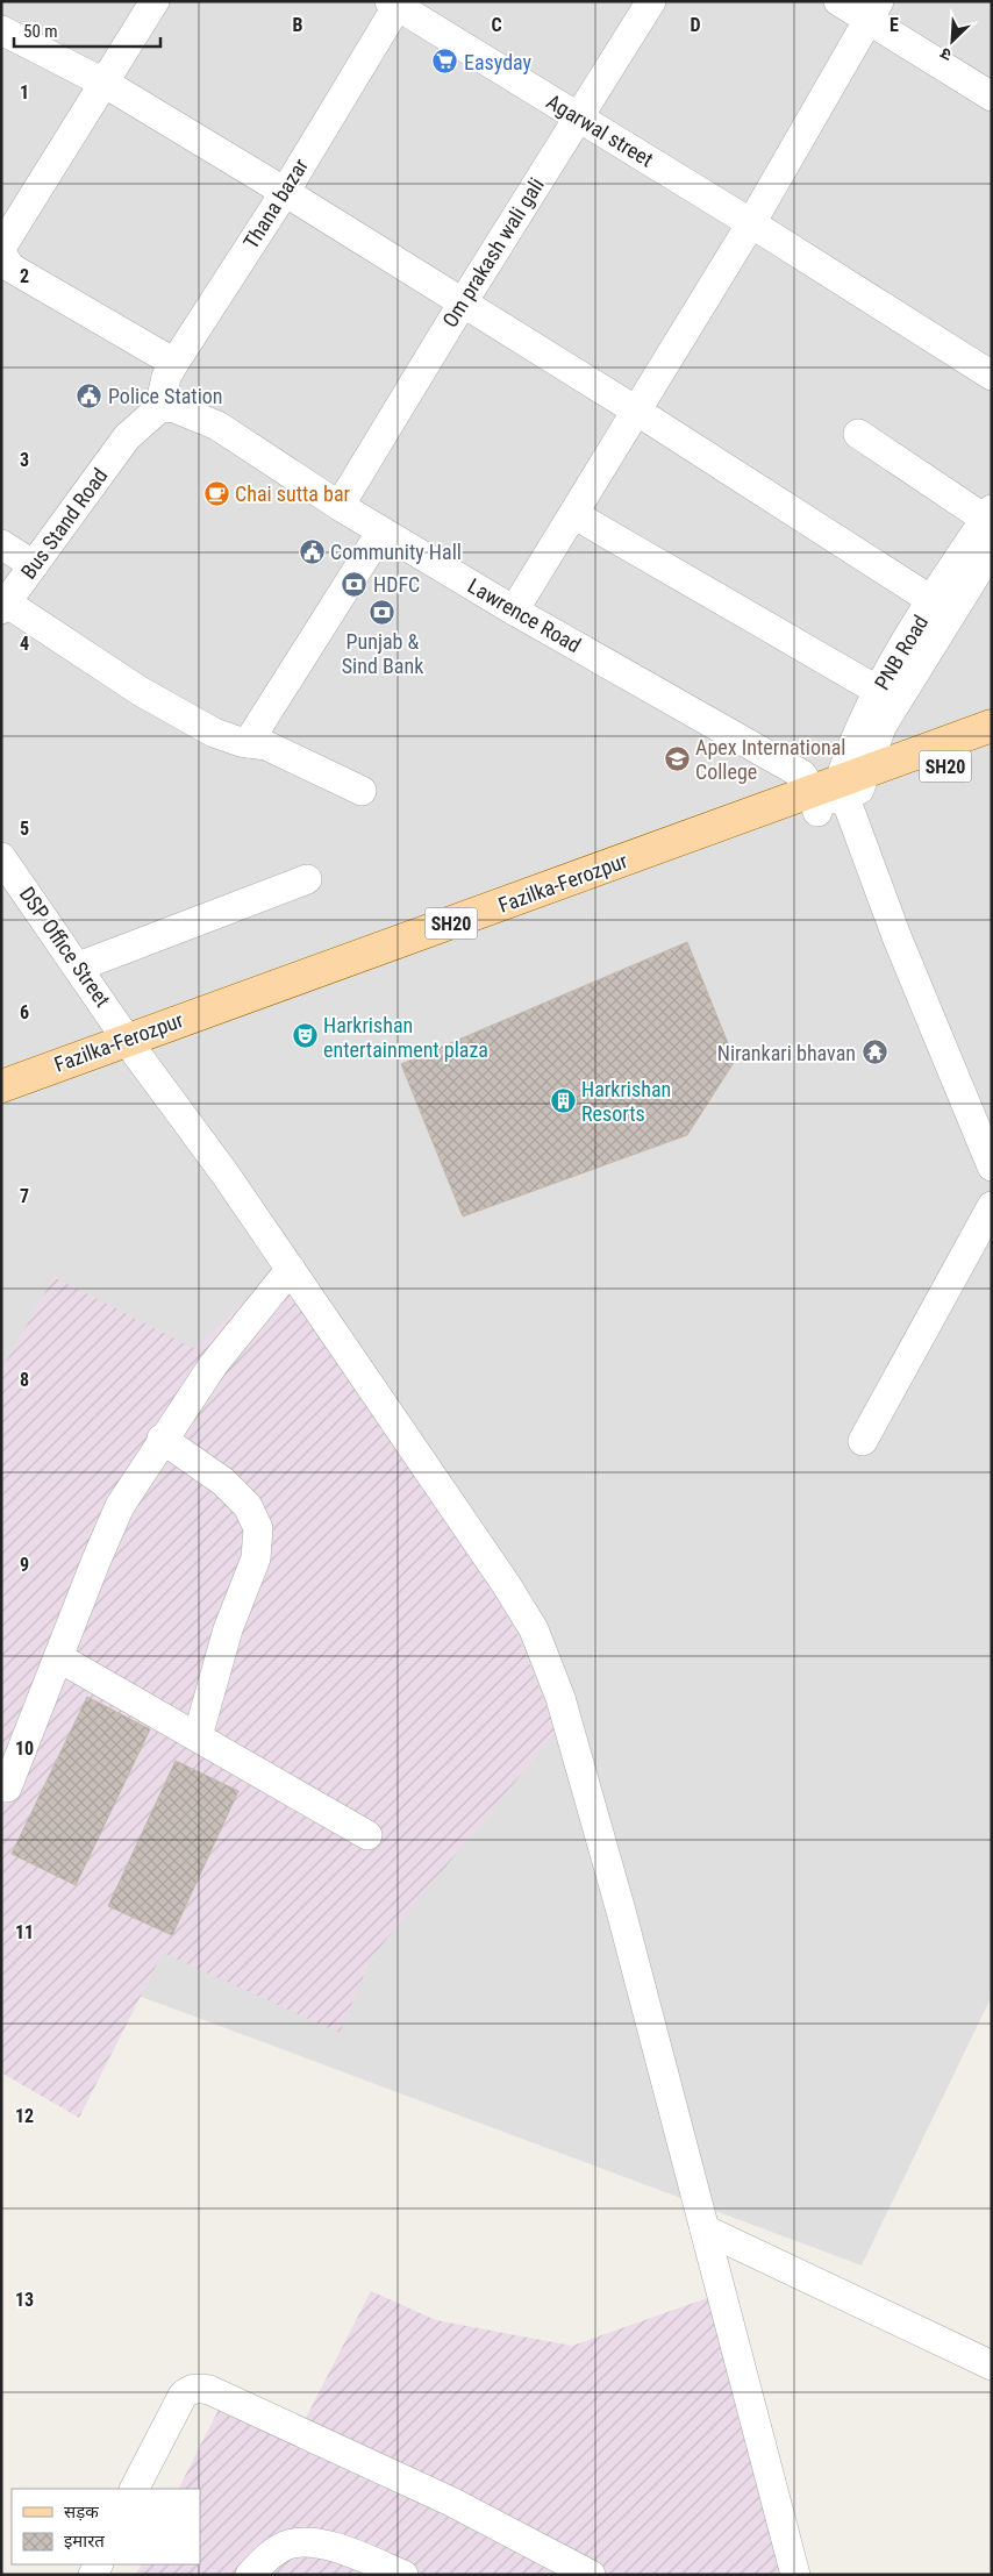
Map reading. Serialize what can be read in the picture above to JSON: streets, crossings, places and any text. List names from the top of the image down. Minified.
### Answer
{"streets":{"main road":["SH20","Fazilka-Ferozpur"],"street":["Agarwal street","Thana bazar","Om prakash wali gali","Bus Stand Road","Lawrence Road","PNB Road","DSP Office Street"]},"crossings":[["Agarwal street","Thana bazar"],["Agarwal street","Om prakash wali gali"],["Thana bazar","Bus Stand Road"],["Thana bazar","Lawrence Road"],["Om prakash wali gali","Lawrence Road"],["Bus Stand Road","Lawrence Road"],["Lawrence Road","PNB Road"],["Lawrence Road","Fazilka-Ferozpur"],["PNB Road","Fazilka-Ferozpur"],["Fazilka-Ferozpur","DSP Office Street"]],"places":{"supermarket":["Easyday"],"public building":["Police Station","Community Hall"],"cafe":["Chai sutta bar"],"bank":["HDFC","Punjab & Sind Bank"],"school or university":["Apex International College"],"theatre":["Harkrishan entertainment plaza"],"temple":["Nirankari bhavan"],"building":["Harkrishan Resorts"]},"legend":["सड़क","इमारत"],"scale_bar":"50 m","north":"bottom left","grid":{"columns":["B","C","D","E"],"rows":["1","2","3","4","5","6","7","8","9","10","11","12","13"]}}
